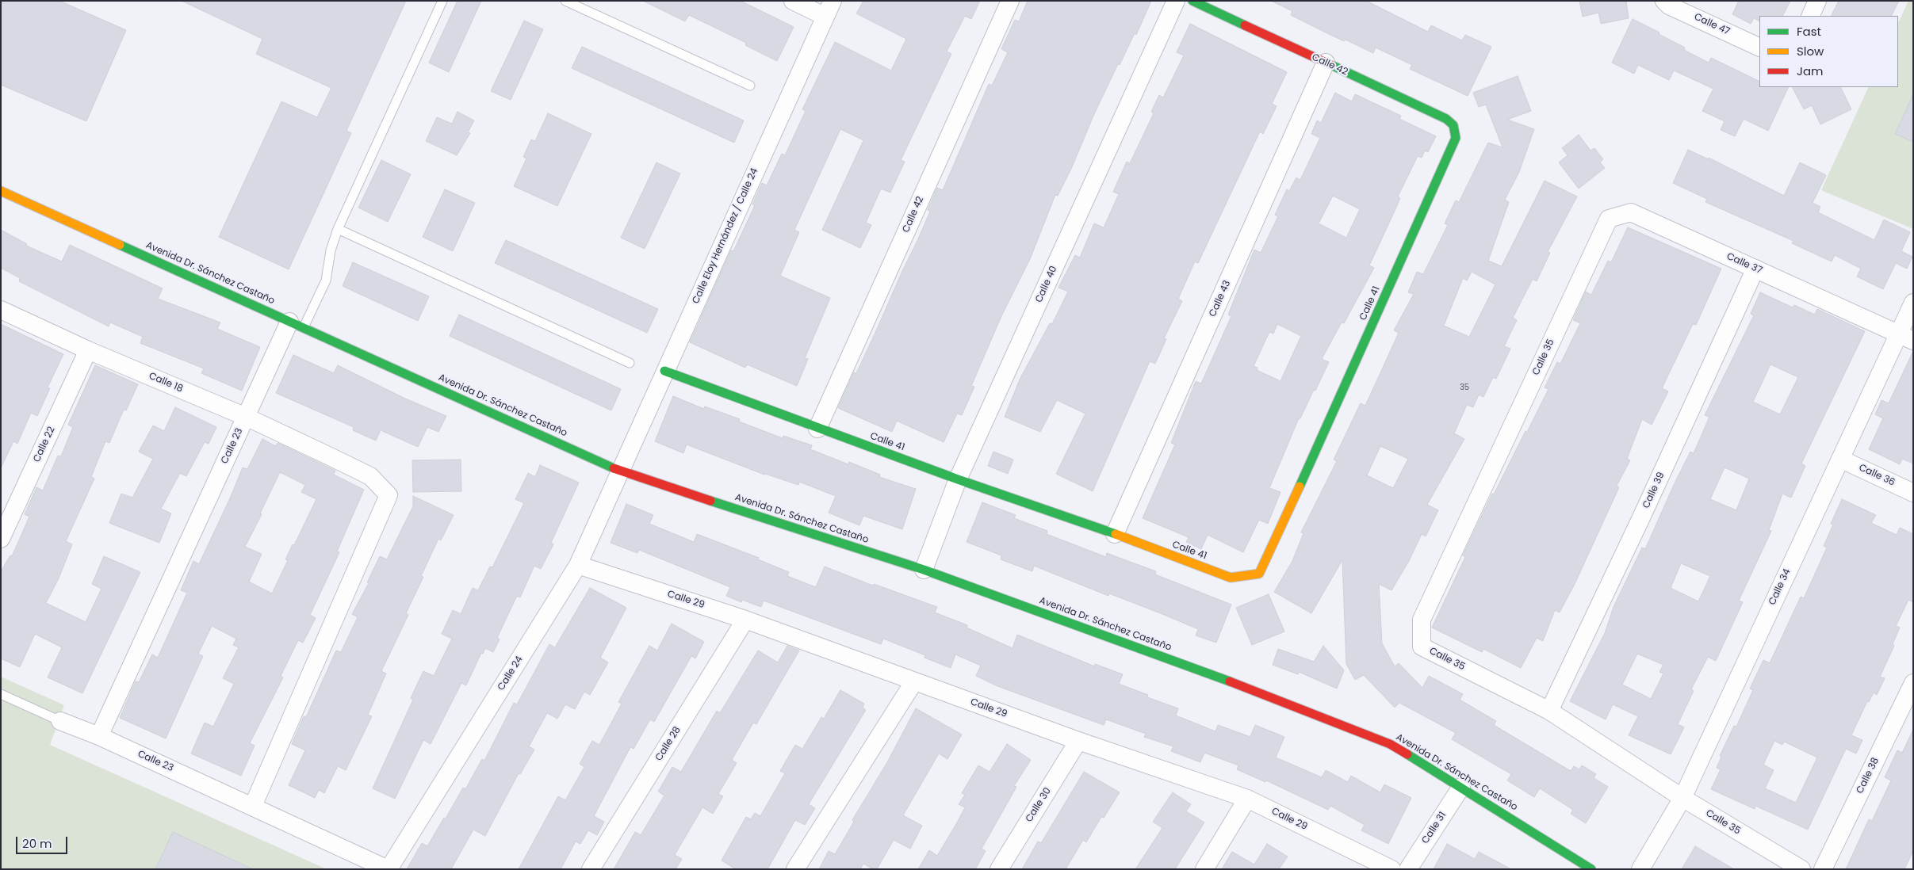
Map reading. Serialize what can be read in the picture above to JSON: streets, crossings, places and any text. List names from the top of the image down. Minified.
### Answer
{"streets":{"street":["Calle 47","Calle 42","Calle Eloy Hernández / Calle 24","Calle 37","Avenida Dr. Sánchez Castaño","Calle 40","Calle 43","Calle 41","Calle 35","Calle 18","Calle 22","Calle 23","Calle 36","Calle 39","Calle 34","Calle 29","Calle 24","Calle 28","Calle 38","Calle 30","Calle 31"]},"crossings":[["Calle 42","Calle 43"],["Calle 42","Calle 41"],["Calle Eloy Hernández / Calle 24","Avenida Dr. Sánchez Castaño"],["Calle Eloy Hernández / Calle 24","Calle 41"],["Calle Eloy Hernández / Calle 24","Calle 24"],["Calle 37","Calle 35"],["Calle 37","Calle 39"],["Calle 37","Calle 34"],["Avenida Dr. Sánchez Castaño","Calle 40"],["Avenida Dr. Sánchez Castaño","Calle 23"],["Avenida Dr. Sánchez Castaño","Calle 24"],["Avenida Dr. Sánchez Castaño","Calle 31"],["Calle 40","Calle 41"],["Calle 43","Calle 41"],["Calle 35","Calle 39"],["Calle 35","Calle 34"],["Calle 18","Calle 22"],["Calle 18","Calle 23"],["Calle 23","Calle 24"],["Calle 36","Calle 34"],["Calle 29","Calle 24"],["Calle 29","Calle 28"],["Calle 29","Calle 30"]],"house_numbers":["35"],"legend":["Fast","Slow","Jam"],"scale_bar":"20 m"}
